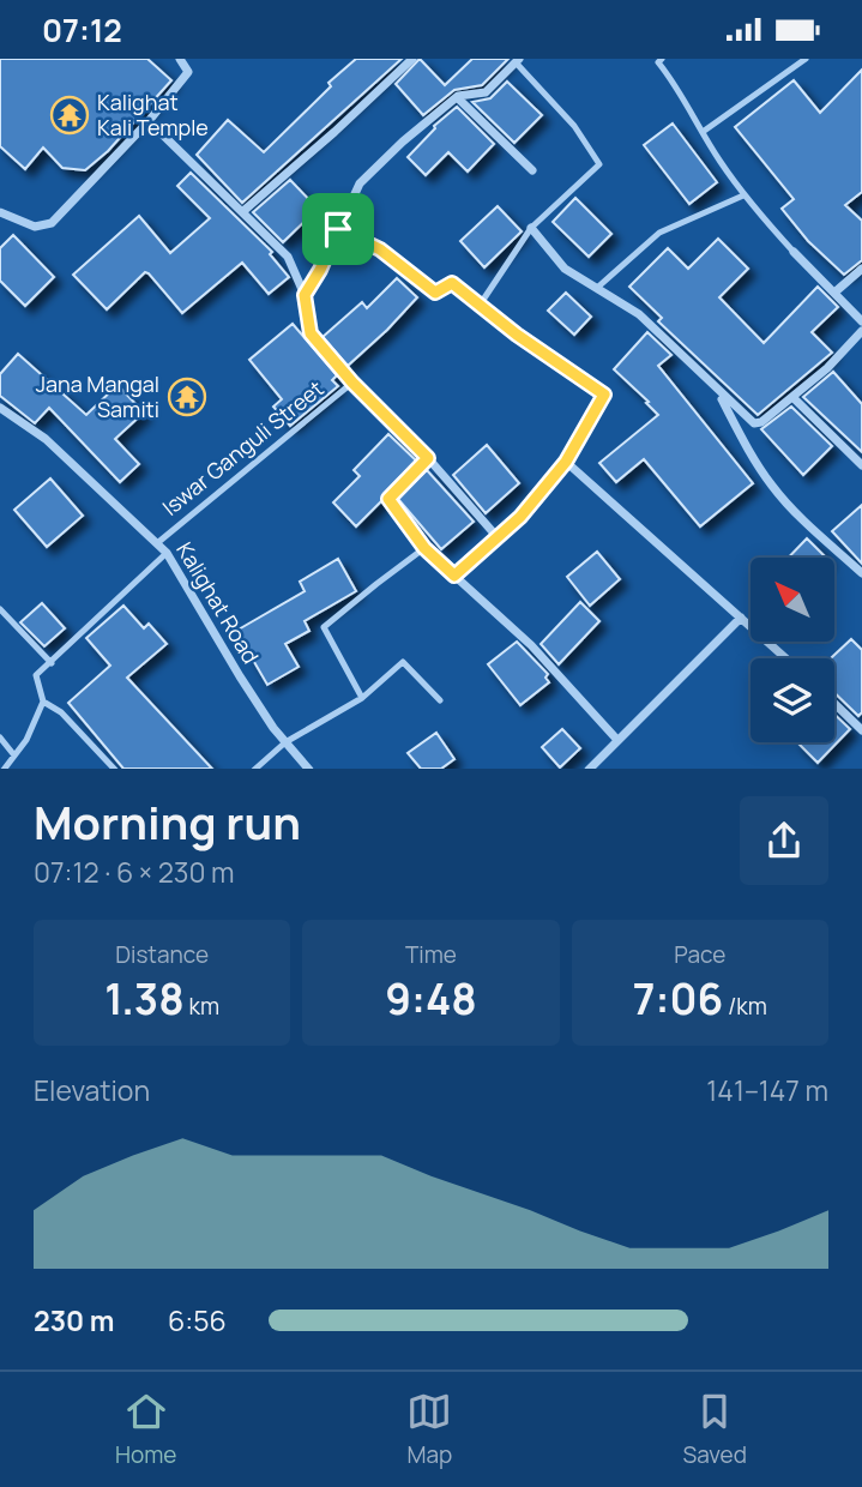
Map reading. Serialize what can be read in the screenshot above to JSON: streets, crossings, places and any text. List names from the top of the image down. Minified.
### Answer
{"streets":{"street":["Iswar Ganguli Street","Kalighat Road"]},"crossings":[["Iswar Ganguli Street","Kalighat Road"]],"places":{"temple":["Kalighat Kali Temple","Jana Mangal Samiti"]},"north":"top left","page":{"status":"07:12","heading":["Morning run","07:12 · 6 × 230 m"],"stats":[["Distance","1.38 km"],["Time","9:48"],["Pace","7:06 /km"]],"chart":["Elevation","141–147 m"],"list":[{"name":"230 m","note":"6:56"}],"tabs":["Home","Map","Saved"]}}
